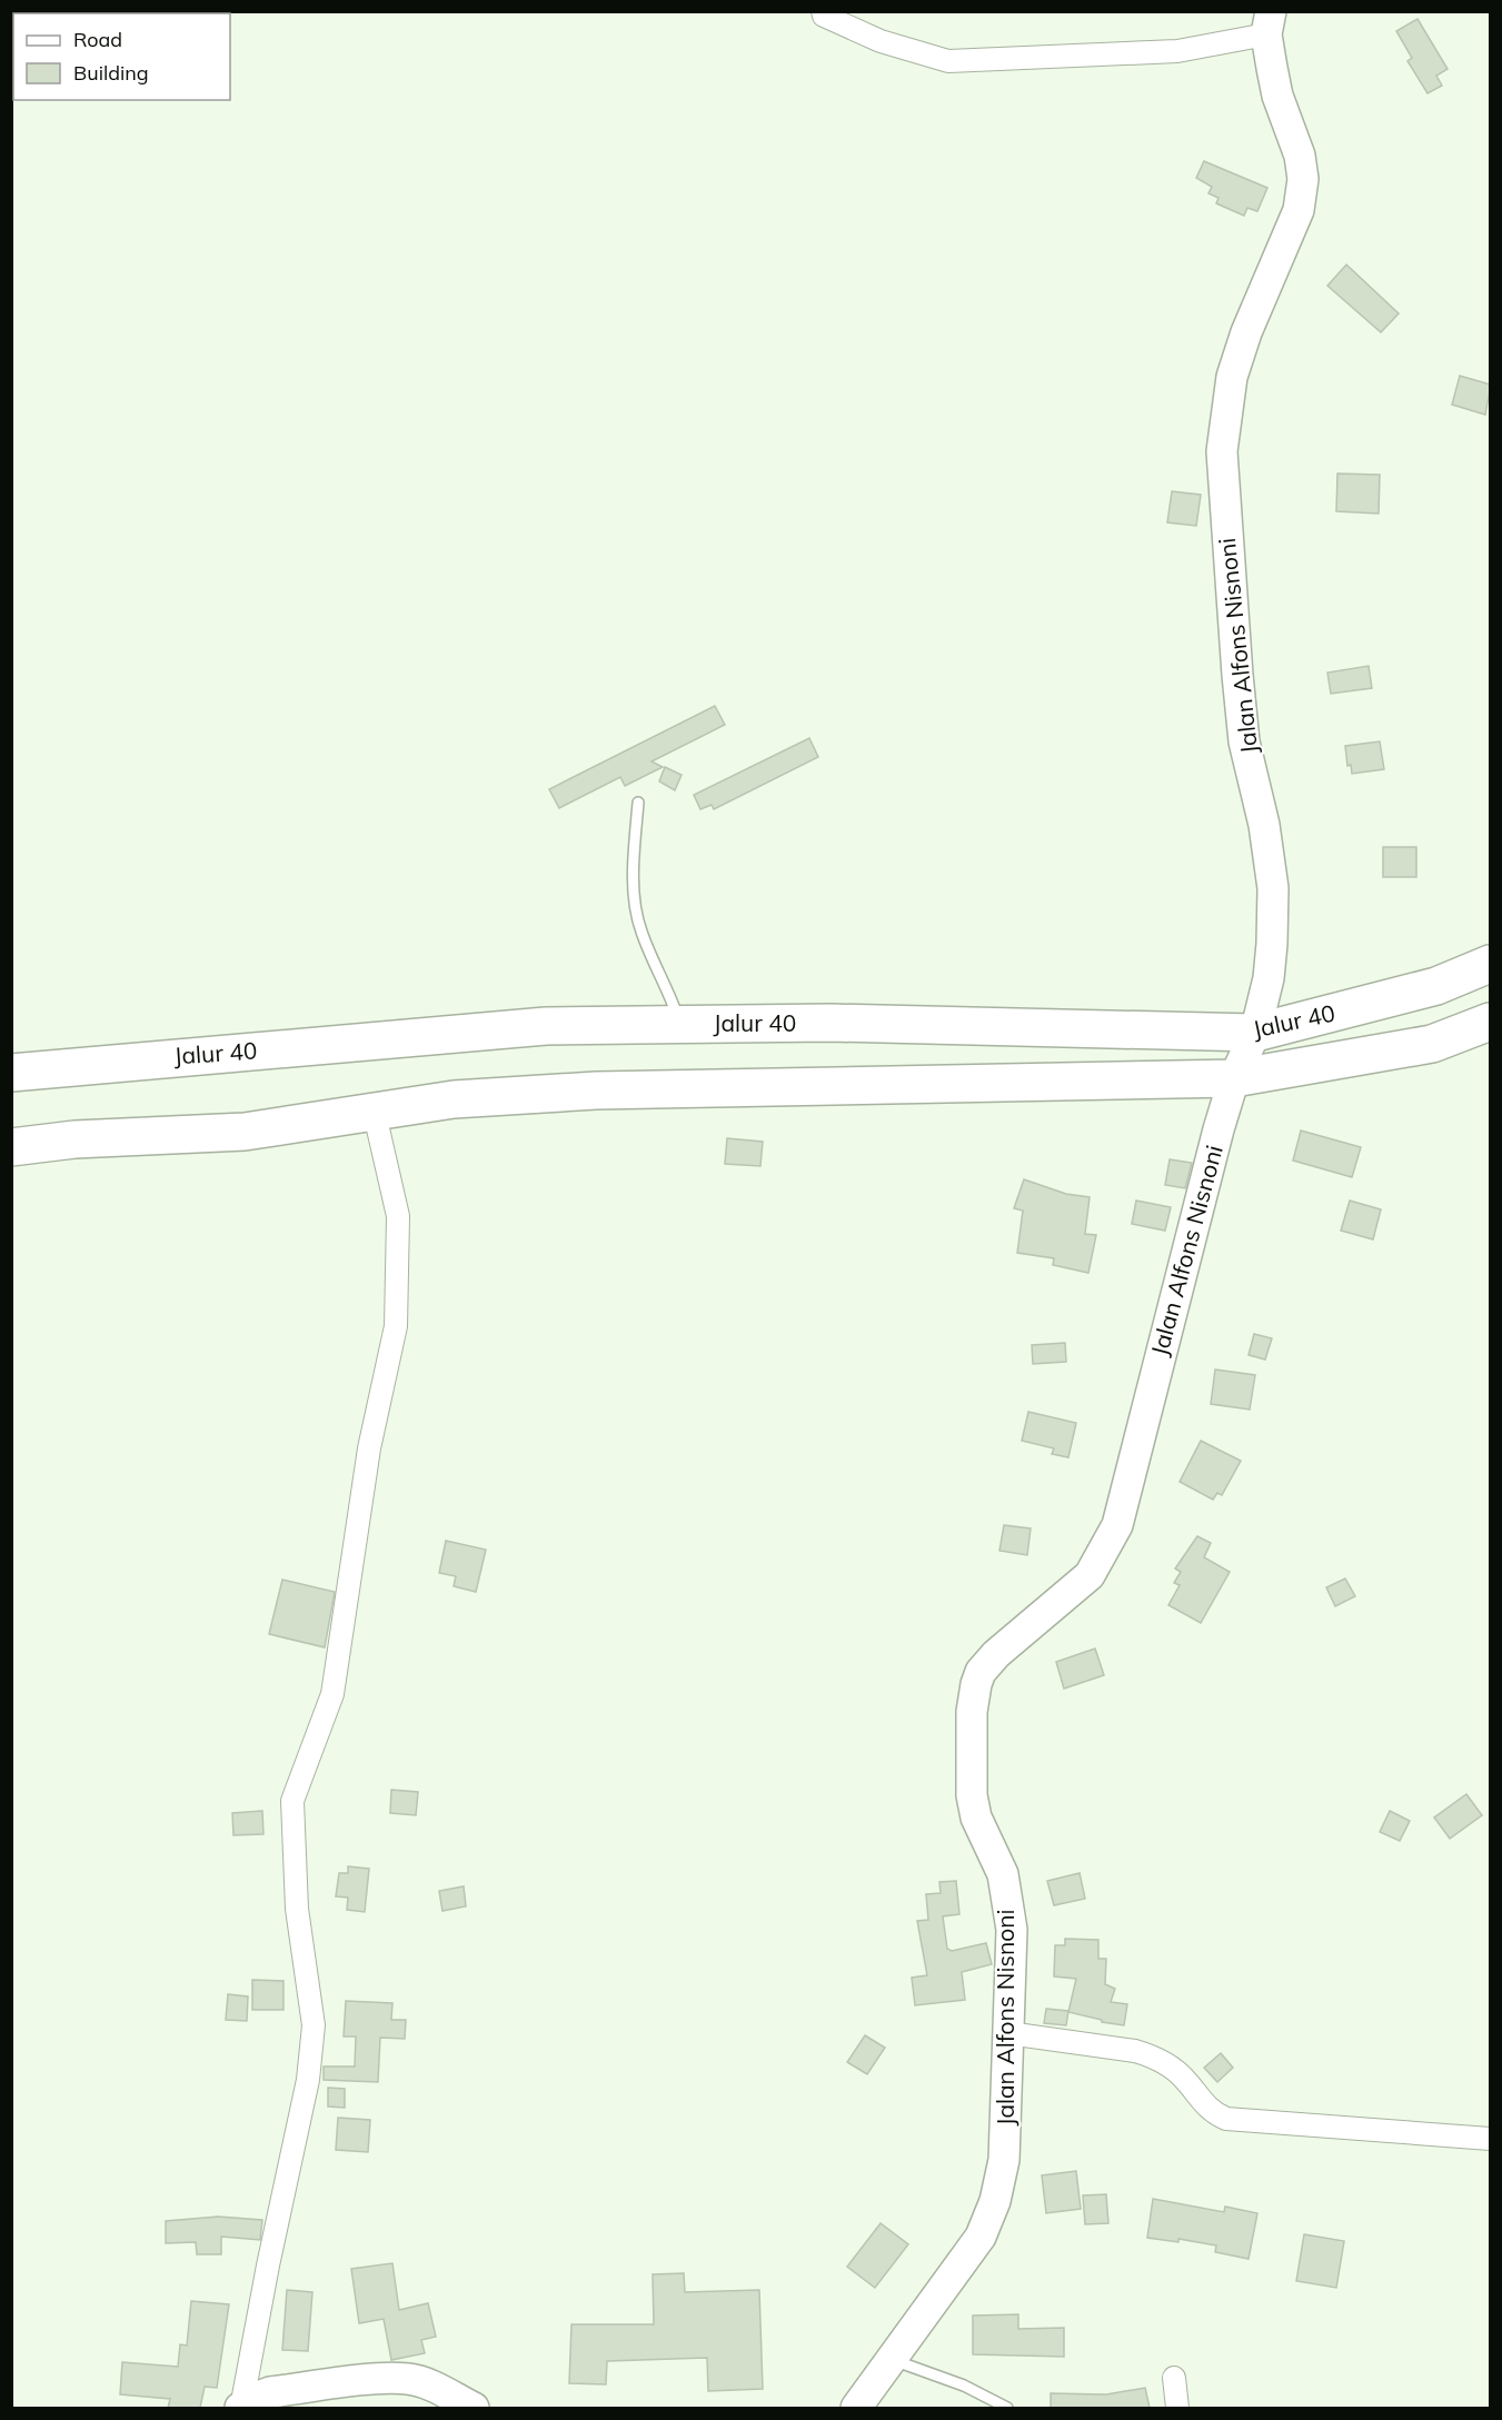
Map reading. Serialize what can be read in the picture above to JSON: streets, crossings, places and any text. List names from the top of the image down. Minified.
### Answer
{"streets":{"highway":["Jalur 40"],"main road":["Jalan Alfons Nisnoni"]},"crossings":[["Jalan Alfons Nisnoni","Jalur 40"]],"legend":["Road","Building"]}
